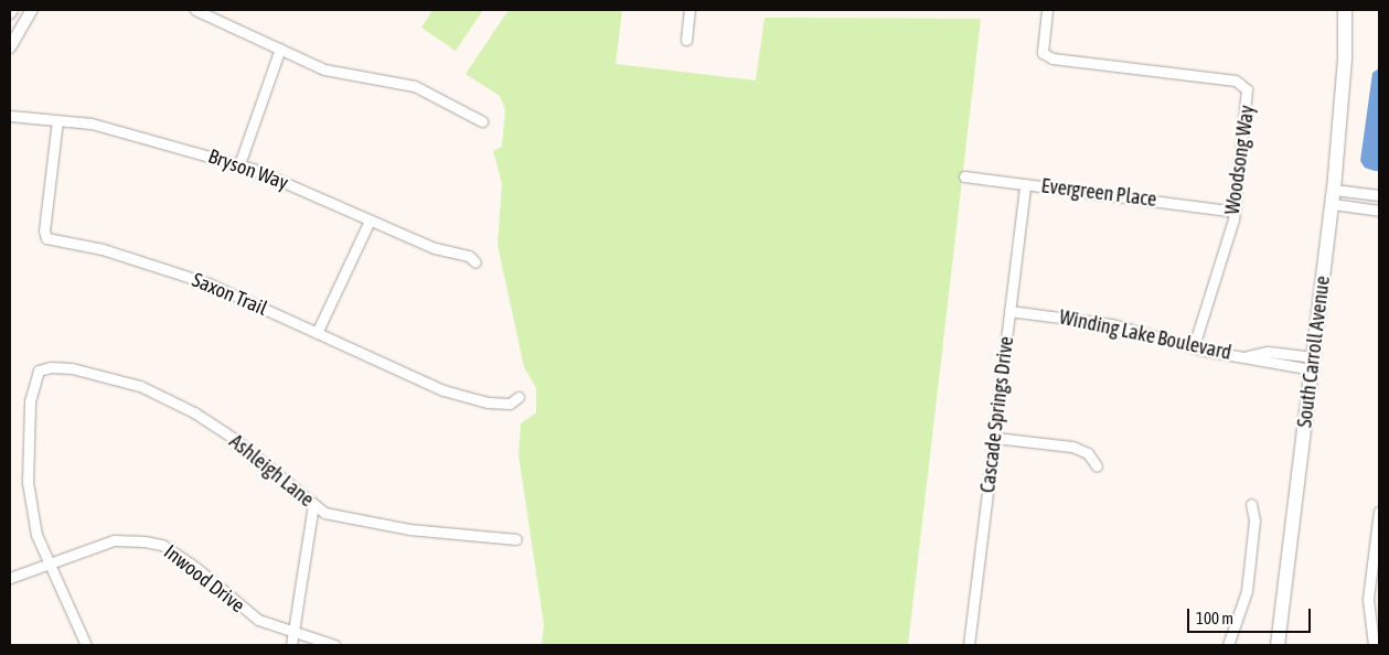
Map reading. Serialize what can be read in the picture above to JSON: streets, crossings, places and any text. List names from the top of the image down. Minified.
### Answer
{"streets":{"main road":["South Carroll Avenue"],"street":["Woodsong Way","Bryson Way","Evergreen Place","Saxon Trail","Winding Lake Boulevard","Cascade Springs Drive","Ashleigh Lane","Inwood Drive"]},"crossings":[["Woodsong Way","Evergreen Place"],["Woodsong Way","Winding Lake Boulevard"],["Bryson Way","Saxon Trail"],["Evergreen Place","Cascade Springs Drive"],["Winding Lake Boulevard","South Carroll Avenue"],["Winding Lake Boulevard","Cascade Springs Drive"],["Ashleigh Lane","Inwood Drive"]],"scale_bar":"100 m"}
